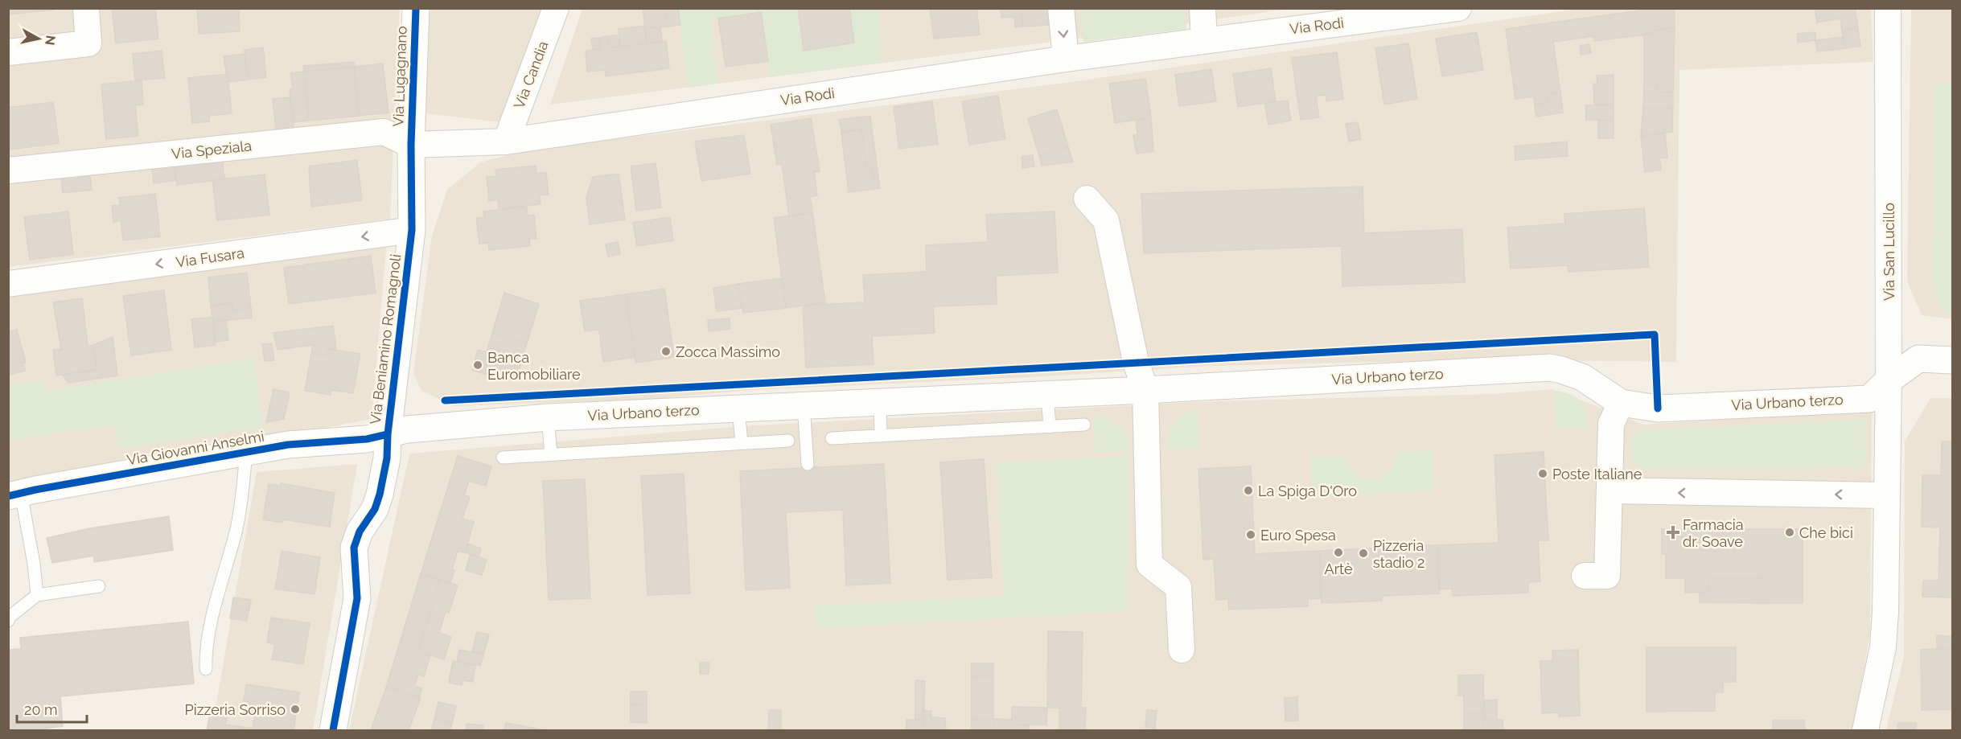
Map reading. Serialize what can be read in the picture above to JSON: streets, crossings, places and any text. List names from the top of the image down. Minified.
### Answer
{"streets":{"street":["Via Rodi","Via Candia","Via Lugagnano","Via Speziala","Via San Lucillo","Via Fusara","Via Beniamino Romagnoli","Via Urbano terzo","Via Giovanni Anselmi"]},"crossings":[["Via Rodi","Via Candia"],["Via Rodi","Via Lugagnano"],["Via Rodi","Via Speziala"],["Via Rodi","Via Beniamino Romagnoli"],["Via Lugagnano","Via Speziala"],["Via Lugagnano","Via Beniamino Romagnoli"],["Via Speziala","Via Beniamino Romagnoli"],["Via San Lucillo","Via Urbano terzo"],["Via Fusara","Via Beniamino Romagnoli"],["Via Beniamino Romagnoli","Via Urbano terzo"],["Via Beniamino Romagnoli","Via Giovanni Anselmi"],["Via Urbano terzo","Via Giovanni Anselmi"]],"one_way":["Via Fusara"],"places":{"other":["Zocca Massimo","Banca Euromobiliare","Poste Italiane","La Spiga D'Oro","Che bici","Euro Spesa","Artè","Pizzeria stadio 2","Pizzeria Sorriso"],"health":["Farmacia dr. Soave"]},"scale_bar":"20 m","north":"right"}
